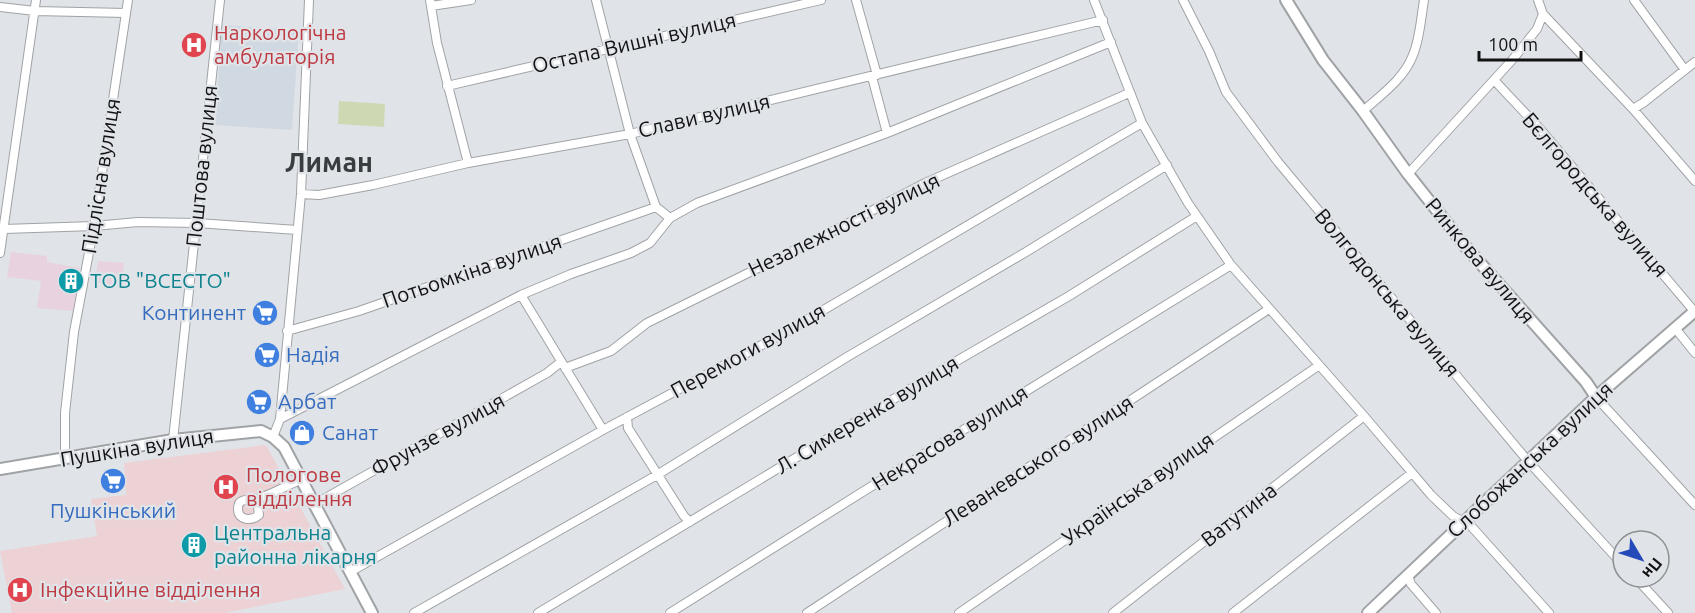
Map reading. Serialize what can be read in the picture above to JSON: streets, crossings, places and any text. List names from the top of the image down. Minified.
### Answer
{"streets":{"main road":["Ринкова вулиця","Пушкіна вулиця","Слобожанська вулиця"],"street":["Остапа Вишні вулиця","Слави вулиця","Поштова вулиця","Підлісна вулиця","Бєлгородська вулиця","Незалежності вулиця","Потьомкіна вулиця","Волгодонська вулиця","Перемоги вулиця","Л. Симеренка вулиця","Фрунзе вулиця","Некрасова вулиця","Леваневського вулиця","Українська вулиця","Ватутина"]},"crossings":[["Поштова вулиця","Пушкіна вулиця"],["Підлісна вулиця","Пушкіна вулиця"],["Бєлгородська вулиця","Слобожанська вулиця"],["Незалежності вулиця","Фрунзе вулиця"],["Ринкова вулиця","Слобожанська вулиця"],["Волгодонська вулиця","Слобожанська вулиця"]],"districts":["Лиман"],"places":{"hospital":["Наркологічна амбулаторія","Пологове відділення","Інфекційне відділення"],"building":["ТОВ \"ВСЕСТО\"","Центральна районна лікарня"],"supermarket":["Континент","Надiя","Арбат","Пушкінський"],"shop":["Санат"]},"scale_bar":"100 m","north":"bottom right"}
